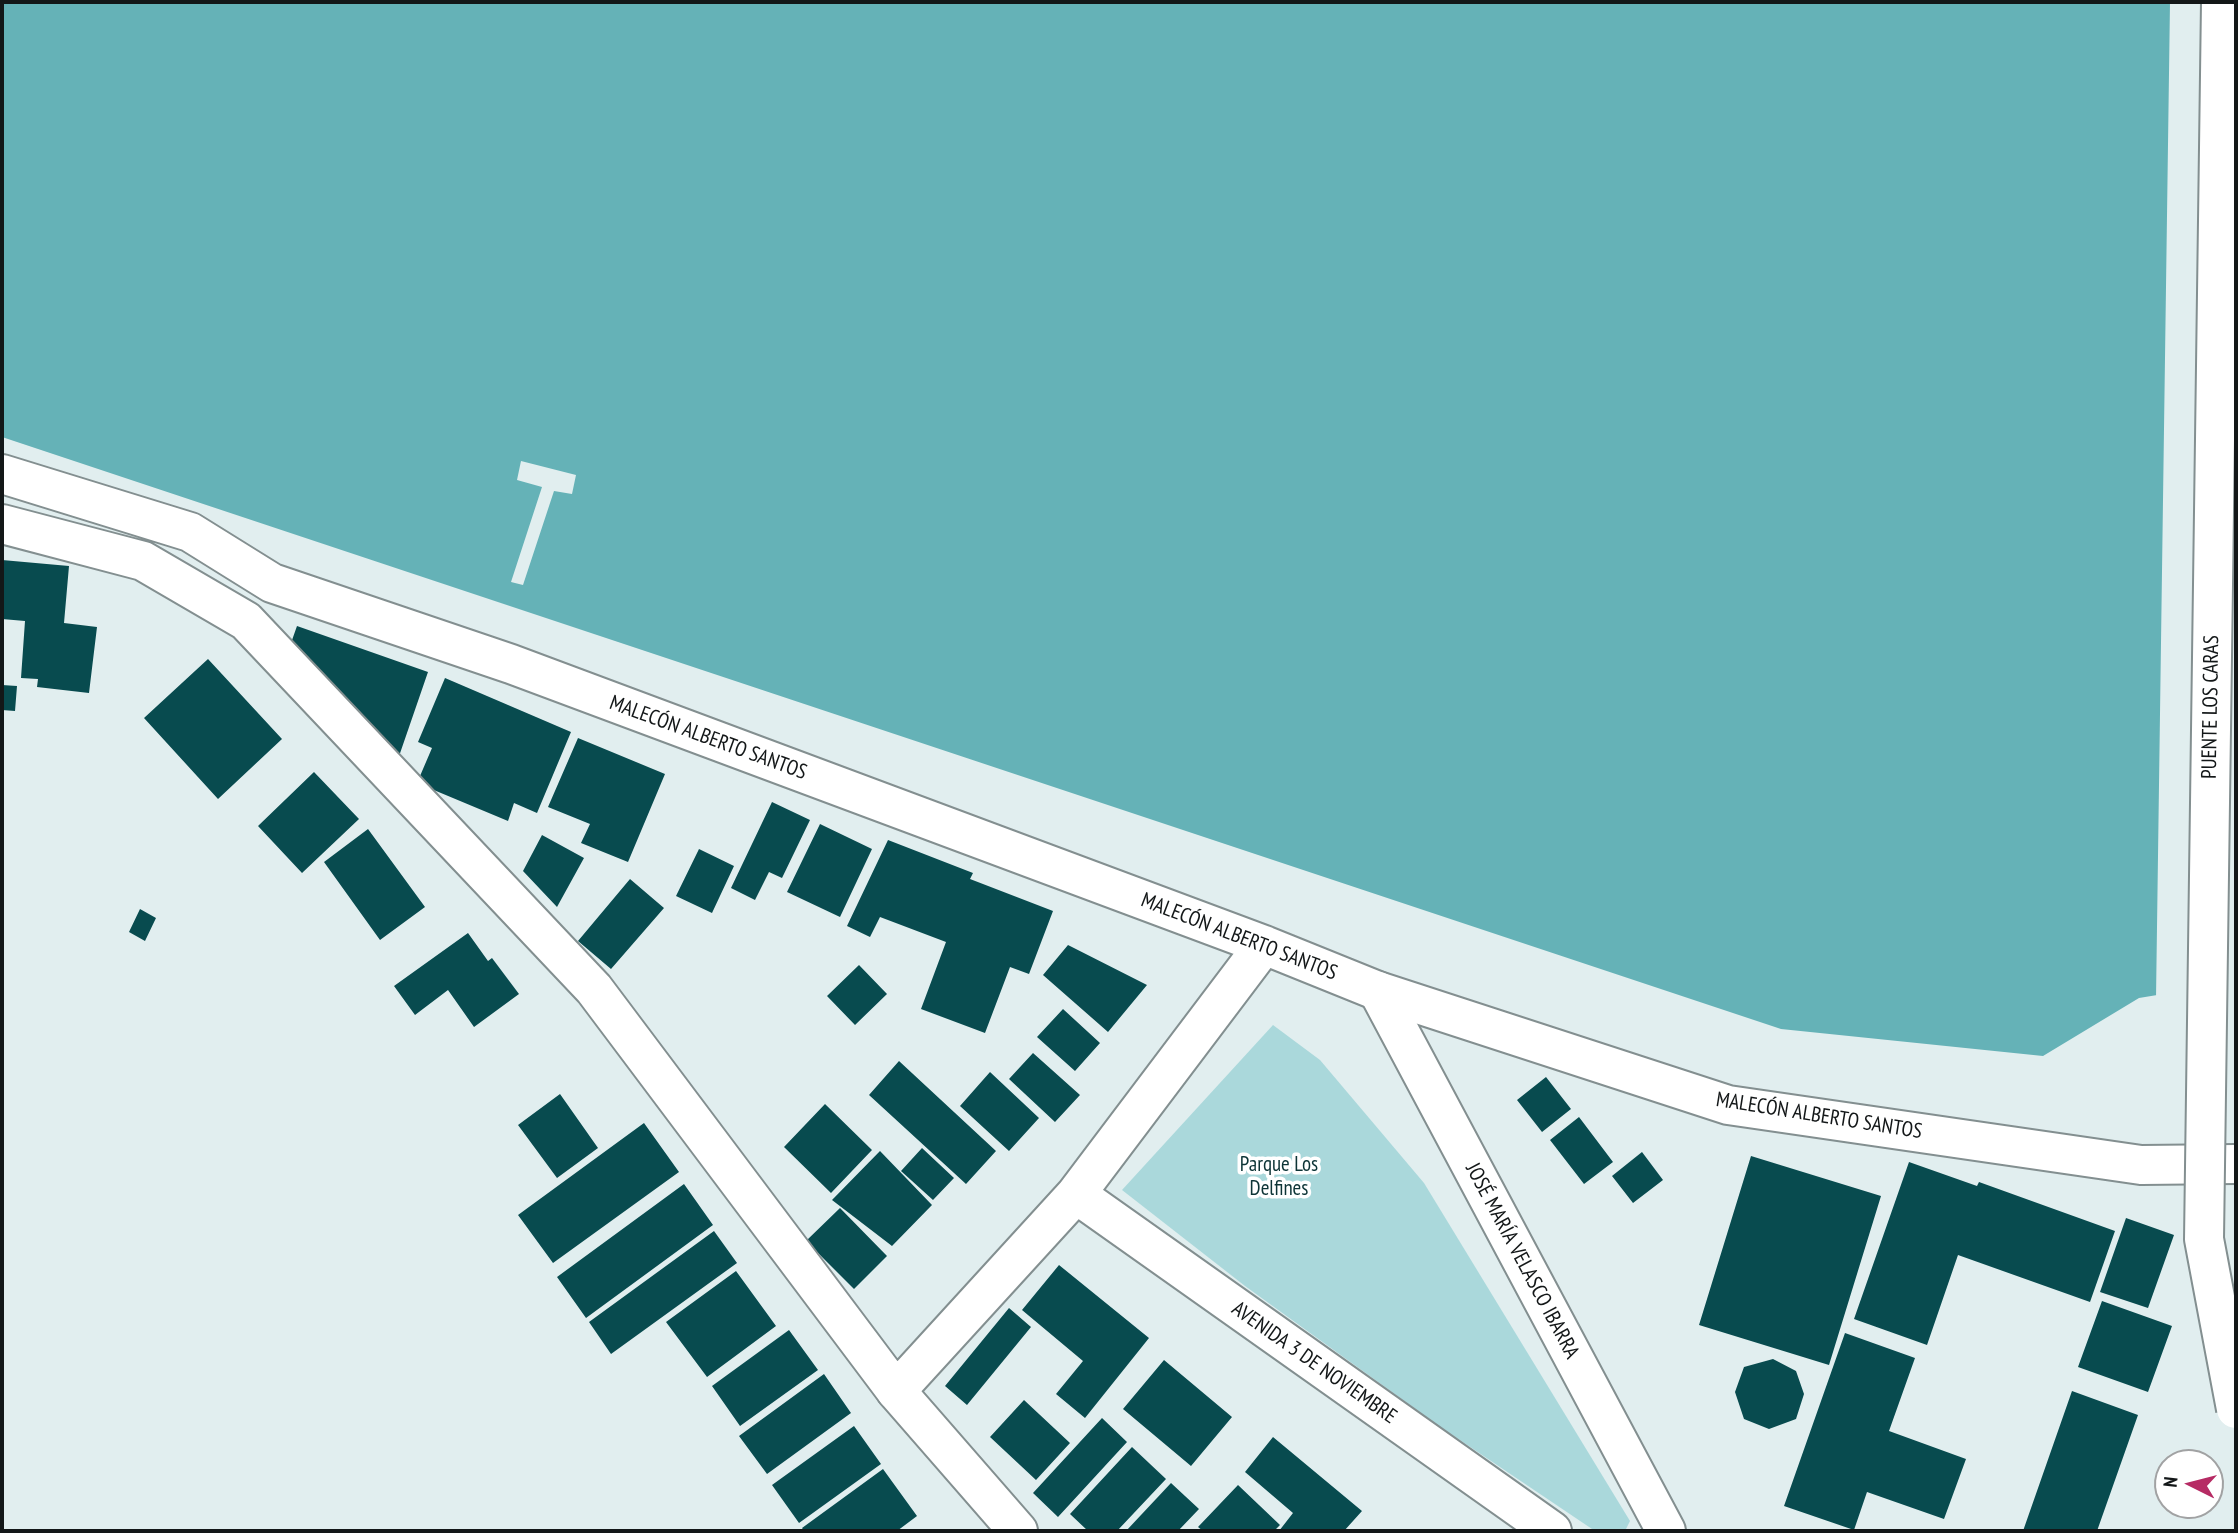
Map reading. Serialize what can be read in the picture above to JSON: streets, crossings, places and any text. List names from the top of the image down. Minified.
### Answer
{"streets":{"main road":["PUENTE LOS CARAS","MALECÓN ALBERTO SANTOS","JOSÉ MARÍA VELASCO IBARRA","AVENIDA 3 DE NOVIEMBRE"]},"crossings":[["MALECÓN ALBERTO SANTOS","JOSÉ MARÍA VELASCO IBARRA"]],"parks":["Parque Los Delfines"],"north":"left"}
